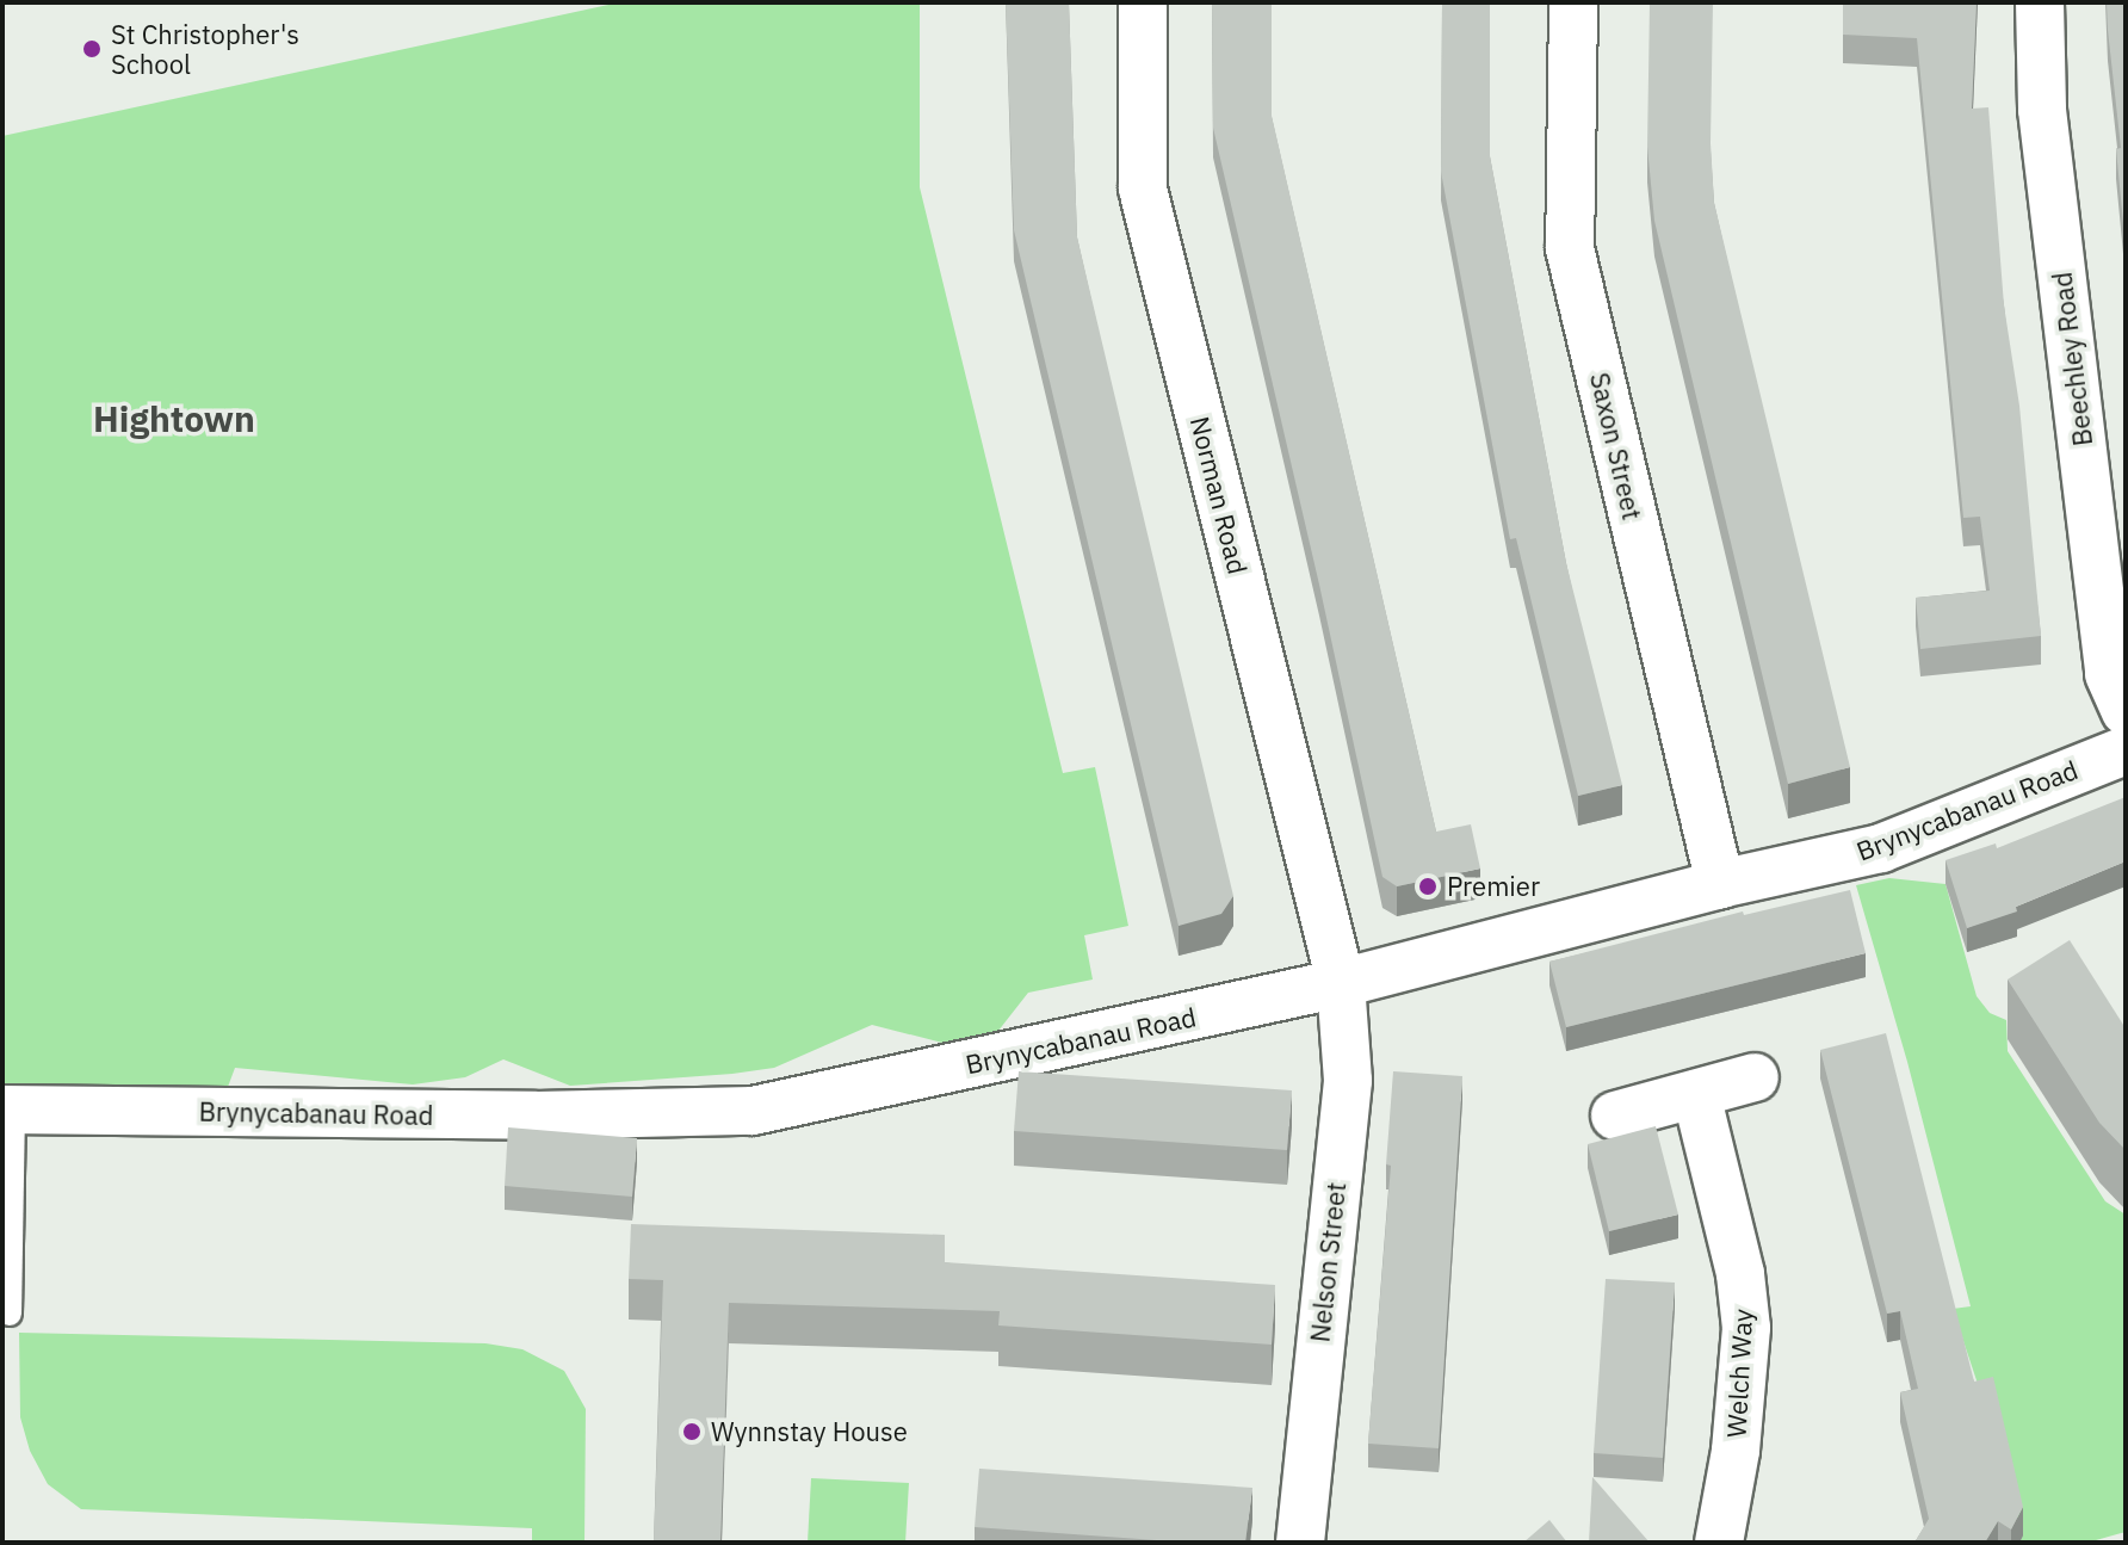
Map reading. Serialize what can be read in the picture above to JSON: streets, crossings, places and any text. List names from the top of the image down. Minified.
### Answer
{"streets":{"street":["Beechley Road","Saxon Street","Norman Road","Brynycabanau Road","Nelson Street","Welch Way"]},"crossings":[["Saxon Street","Brynycabanau Road"],["Norman Road","Brynycabanau Road"],["Norman Road","Nelson Street"],["Brynycabanau Road","Nelson Street"]],"districts":["Hightown"],"places":["St Christopher's School","Premier","Wynnstay House"]}
